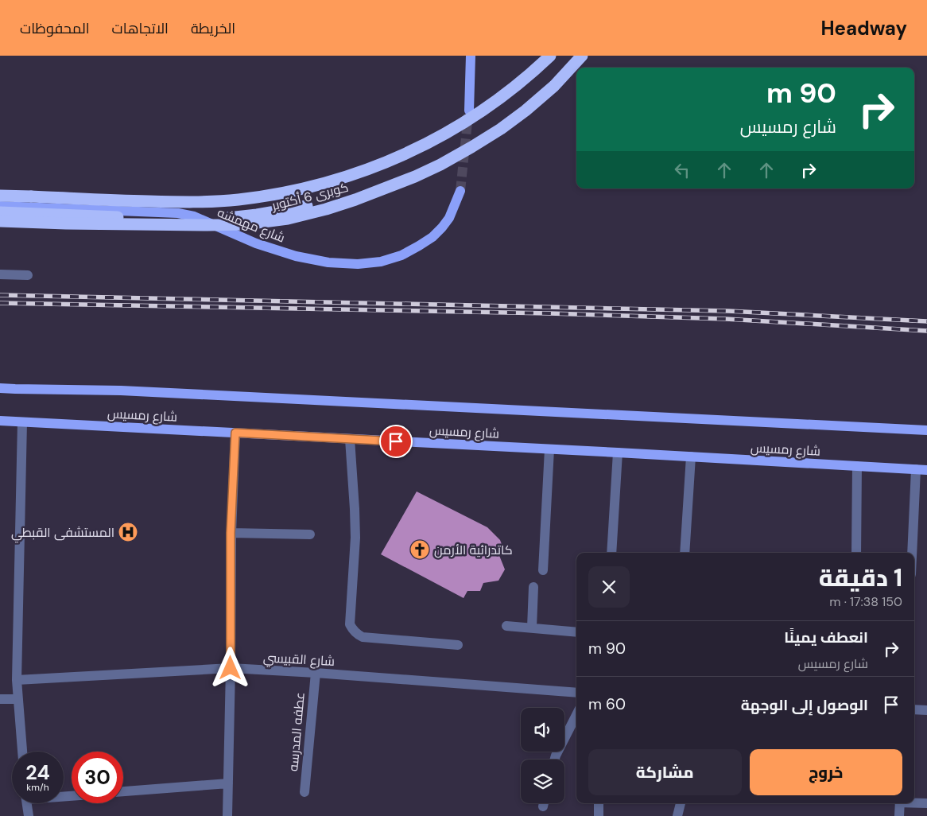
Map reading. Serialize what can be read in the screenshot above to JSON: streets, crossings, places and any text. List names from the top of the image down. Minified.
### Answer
{"streets":{"highway":["كوبرى 6 أكتوبر"],"main road":["شارع مهمشه","شارع رمسيس"],"street":["شارع القبيسي","عطفه المدرسه"]},"crossings":[["شارع القبيسي","عطفه المدرسه"]],"places":{"hospital":["المستشفى القبطي"],"church":["كاتدرائية الأرمن"]},"page":{"header":"Headway","nav":["الخريطة","الاتجاهات","المحفوظات"],"turn":["90 m","شارع رمسيس"],"heading":["1 دقيقة","150 m · 17:38"],"list":[{"name":"انعطف يمينًا","note":"شارع رمسيس","value":"90 m"},{"name":"الوصول إلى الوجهة","value":"60 m"}],"buttons":["خروج","مشاركة"],"speed":"24 km/h","limit":"30"}}
